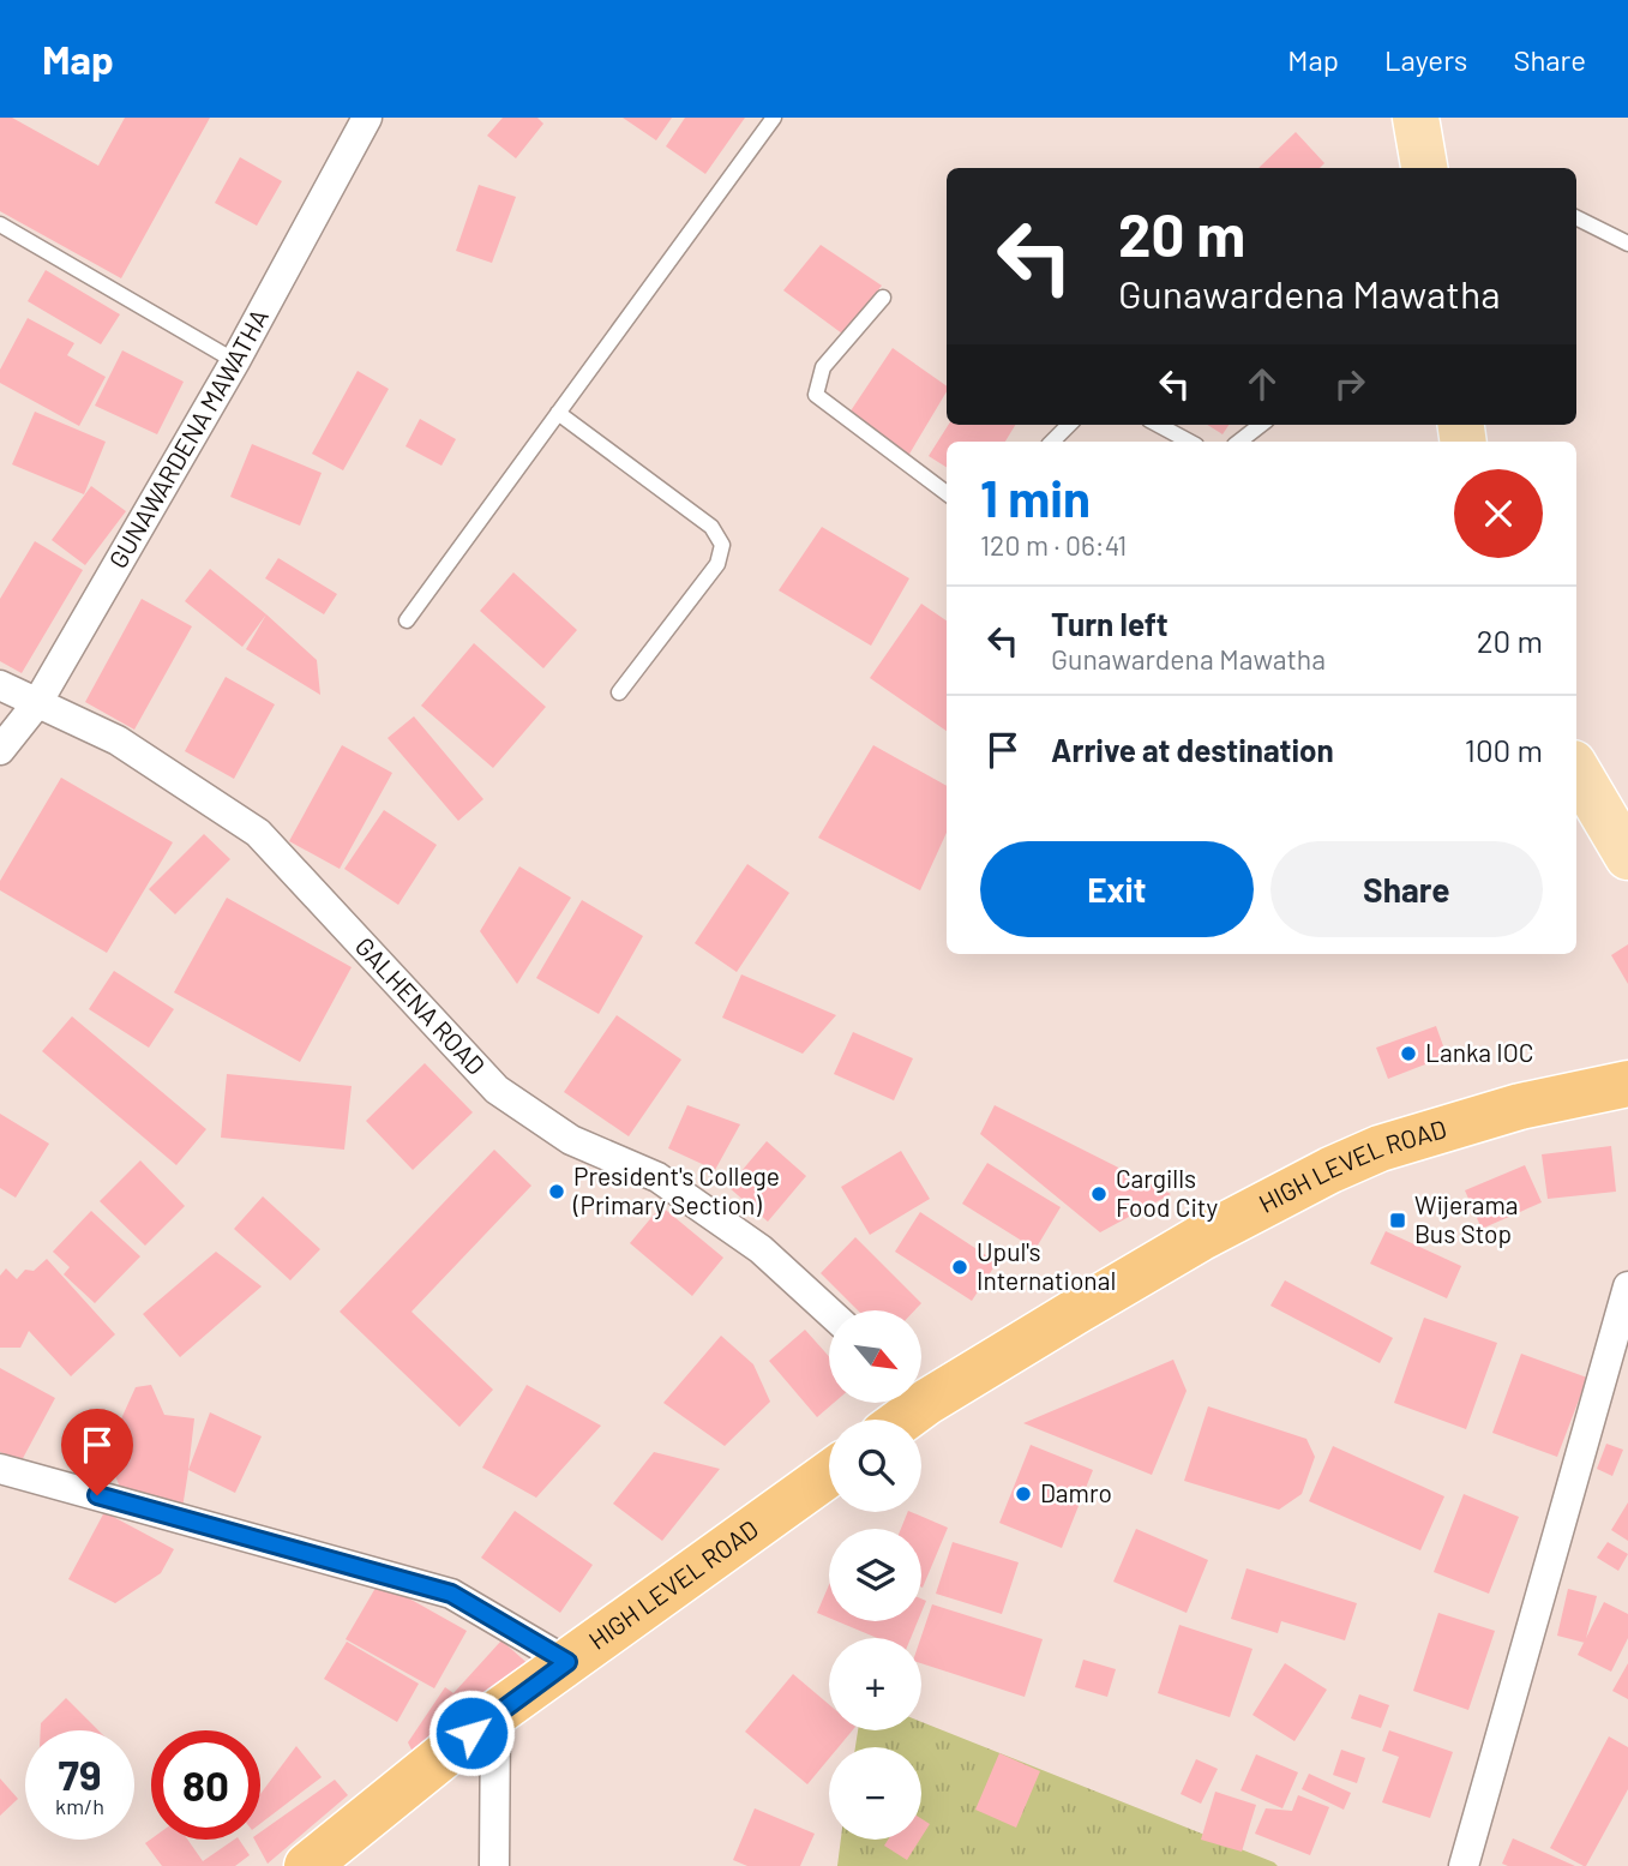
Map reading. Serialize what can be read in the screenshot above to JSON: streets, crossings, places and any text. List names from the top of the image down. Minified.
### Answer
{"streets":{"highway":["HIGH LEVEL ROAD"],"street":["GUNAWARDENA MAWATHA","GALHENA ROAD"]},"crossings":[["GUNAWARDENA MAWATHA","GALHENA ROAD"]],"places":{"other":["Lanka IOC","President's College (Primary Section)","Cargills Food City","Upul's International","Damro"],"transit":["Wijerama Bus Stop"]},"north":"bottom right","page":{"header":"Map","nav":["Map","Layers","Share"],"turn":["20 m","Gunawardena Mawatha"],"heading":["1 min","120 m · 06:41"],"list":[{"name":"Turn left","note":"Gunawardena Mawatha","value":"20 m"},{"name":"Arrive at destination","value":"100 m"}],"buttons":["Exit","Share"],"map_buttons":["+","−"],"speed":"79 km/h","limit":"80"}}
